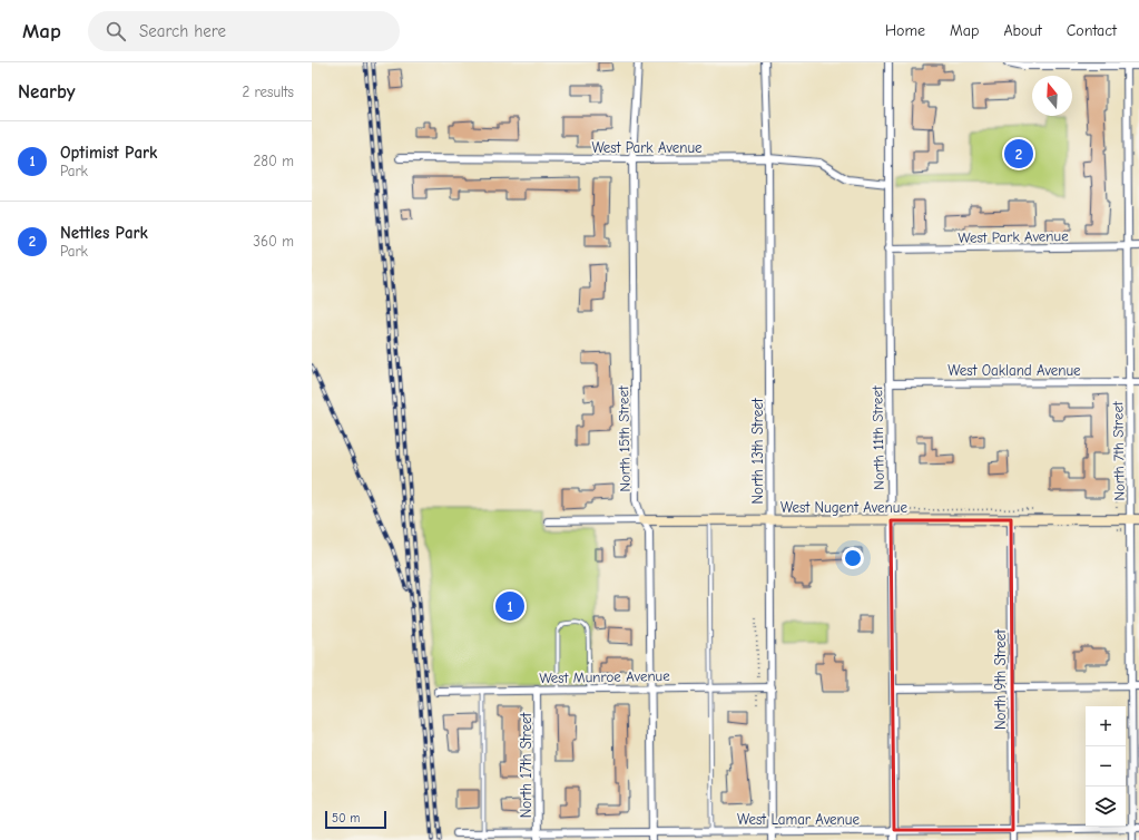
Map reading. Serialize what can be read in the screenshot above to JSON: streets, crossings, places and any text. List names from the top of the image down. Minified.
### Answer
{"streets":{"street":["West Park Avenue","West Oakland Avenue","North 11th Street","North 15th Street","North 13th Street","North 7th Street","West Nugent Avenue","West Munroe Avenue","North 9th Street","North 17th Street","West Lamar Avenue"]},"crossings":[["West Park Avenue","North 11th Street"],["West Park Avenue","North 15th Street"],["West Park Avenue","North 13th Street"],["West Park Avenue","North 7th Street"],["West Oakland Avenue","North 11th Street"],["West Oakland Avenue","North 7th Street"],["North 11th Street","West Nugent Avenue"],["North 11th Street","West Lamar Avenue"],["North 15th Street","West Nugent Avenue"],["North 15th Street","West Munroe Avenue"],["North 15th Street","West Lamar Avenue"],["North 13th Street","West Nugent Avenue"],["North 13th Street","West Munroe Avenue"],["North 13th Street","West Lamar Avenue"],["North 7th Street","West Nugent Avenue"],["North 7th Street","West Lamar Avenue"],["West Nugent Avenue","North 9th Street"],["West Munroe Avenue","North 17th Street"],["North 9th Street","West Lamar Avenue"],["North 17th Street","West Lamar Avenue"]],"scale_bar":"50 m","north":"top","page":{"header":"Map","search":"Search here","nav":["Home","Map","About","Contact"],"heading":["Nearby","2 results"],"list":[{"mark":"1","name":"Optimist Park","note":"Park","value":"280 m"},{"mark":"2","name":"Nettles Park","note":"Park","value":"360 m"}],"pins":["2","1"],"map_buttons":["+","−"],"scale":"50 m"}}
